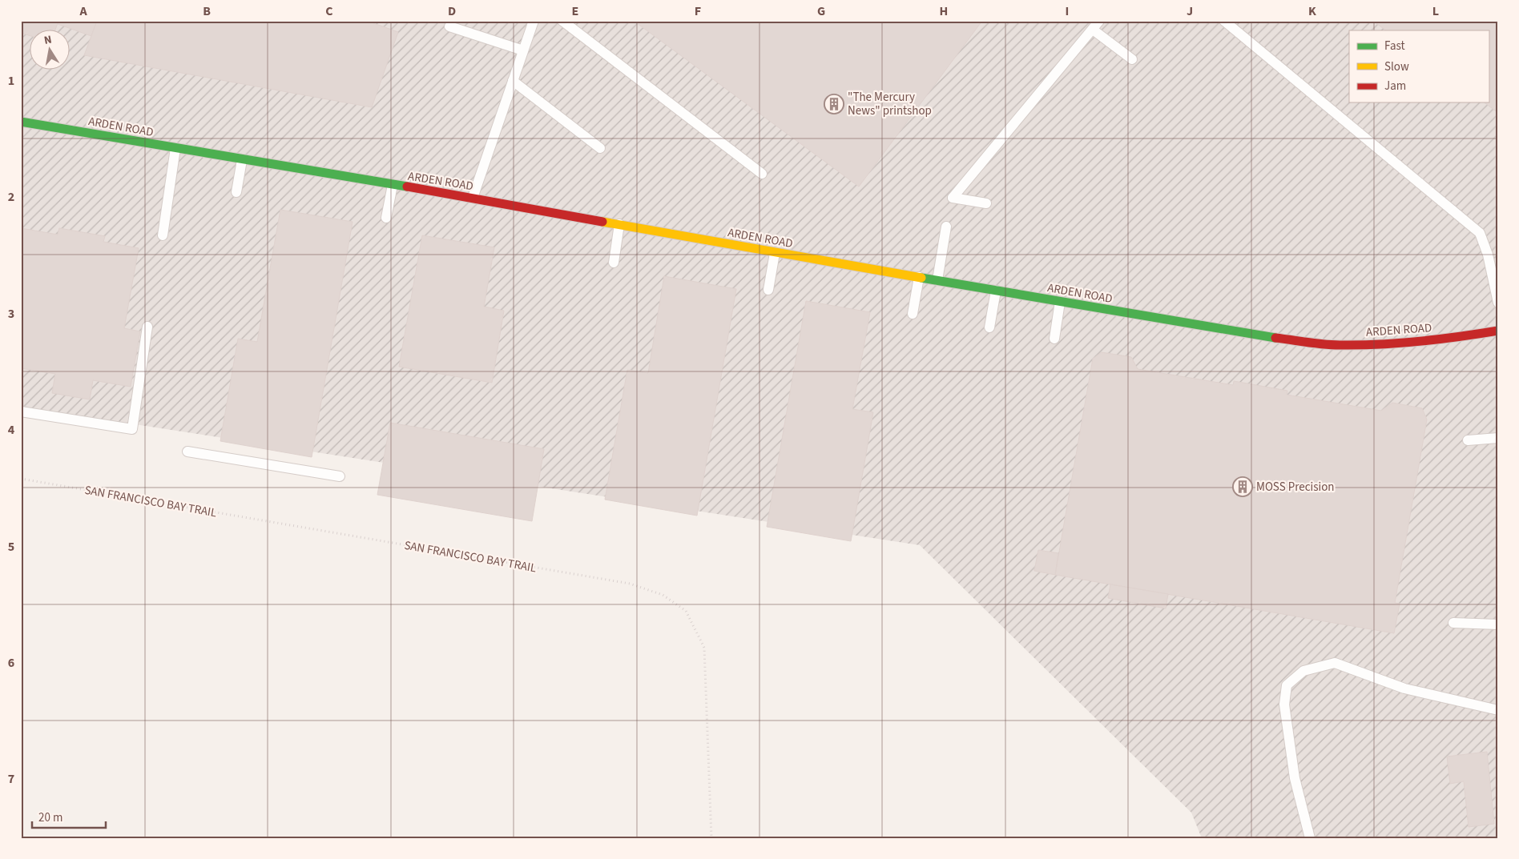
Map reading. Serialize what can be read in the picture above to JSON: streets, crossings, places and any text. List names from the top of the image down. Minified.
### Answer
{"streets":{"street":["ARDEN ROAD"],"path":["SAN FRANCISCO BAY TRAIL"]},"places":{"building":["\"The Mercury News\" printshop","MOSS Precision"]},"legend":["Fast","Slow","Jam"],"scale_bar":"20 m","north":"top","grid":{"columns":["A","B","C","D","E","F","G","H","I","J","K","L"],"rows":["1","2","3","4","5","6","7"]}}
